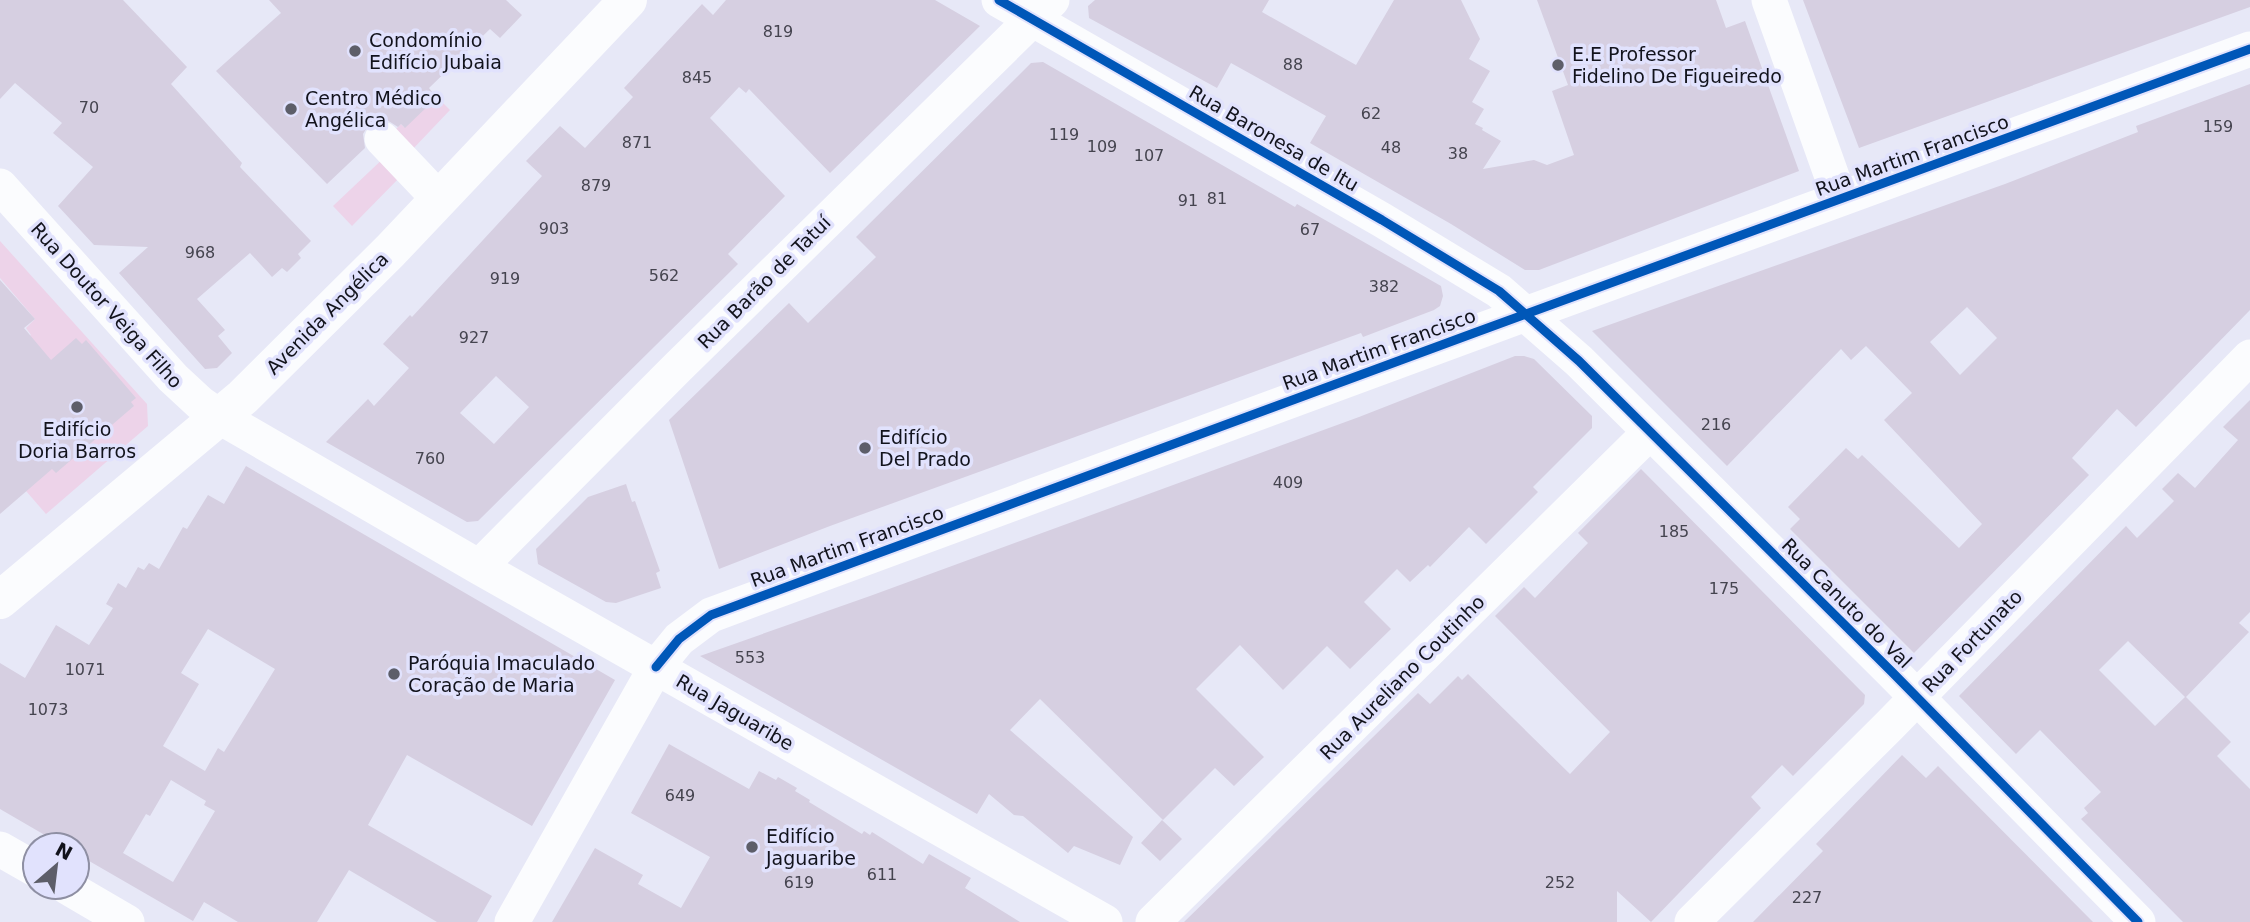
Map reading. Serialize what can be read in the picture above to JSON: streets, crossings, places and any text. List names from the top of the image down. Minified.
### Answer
{"streets":{"main road":["Avenida Angélica"],"street":["Rua Baronesa de Itu","Rua Martim Francisco","Rua Barão de Tatuí","Rua Doutor Veiga Filho","Rua Canuto do Val","Rua Fortunato","Rua Aureliano Coutinho","Rua Jaguaribe"]},"crossings":[["Rua Baronesa de Itu","Rua Martim Francisco"],["Rua Baronesa de Itu","Rua Barão de Tatuí"],["Rua Baronesa de Itu","Rua Canuto do Val"],["Rua Martim Francisco","Rua Canuto do Val"],["Rua Martim Francisco","Rua Jaguaribe"],["Rua Barão de Tatuí","Rua Jaguaribe"],["Rua Doutor Veiga Filho","Avenida Angélica"],["Rua Doutor Veiga Filho","Rua Jaguaribe"],["Avenida Angélica","Rua Jaguaribe"],["Rua Canuto do Val","Rua Fortunato"],["Rua Canuto do Val","Rua Aureliano Coutinho"]],"places":["Condomínio Edifício Jubaia","E.E Professor Fidelino De Figueiredo","Centro Médico Angélica","Edifício Doria Barros","Edifício Del Prado","Paróquia Imaculado Coração de Maria","Edifício Jaguaribe"],"house_numbers":["819","88","845","70","62","159","119","871","109","48","38","107","879","81","91","903","67","968","562","919","382","927","216","760","409","185","175","553","1071","1073","649","611","619","252","227"],"north":"top right"}
